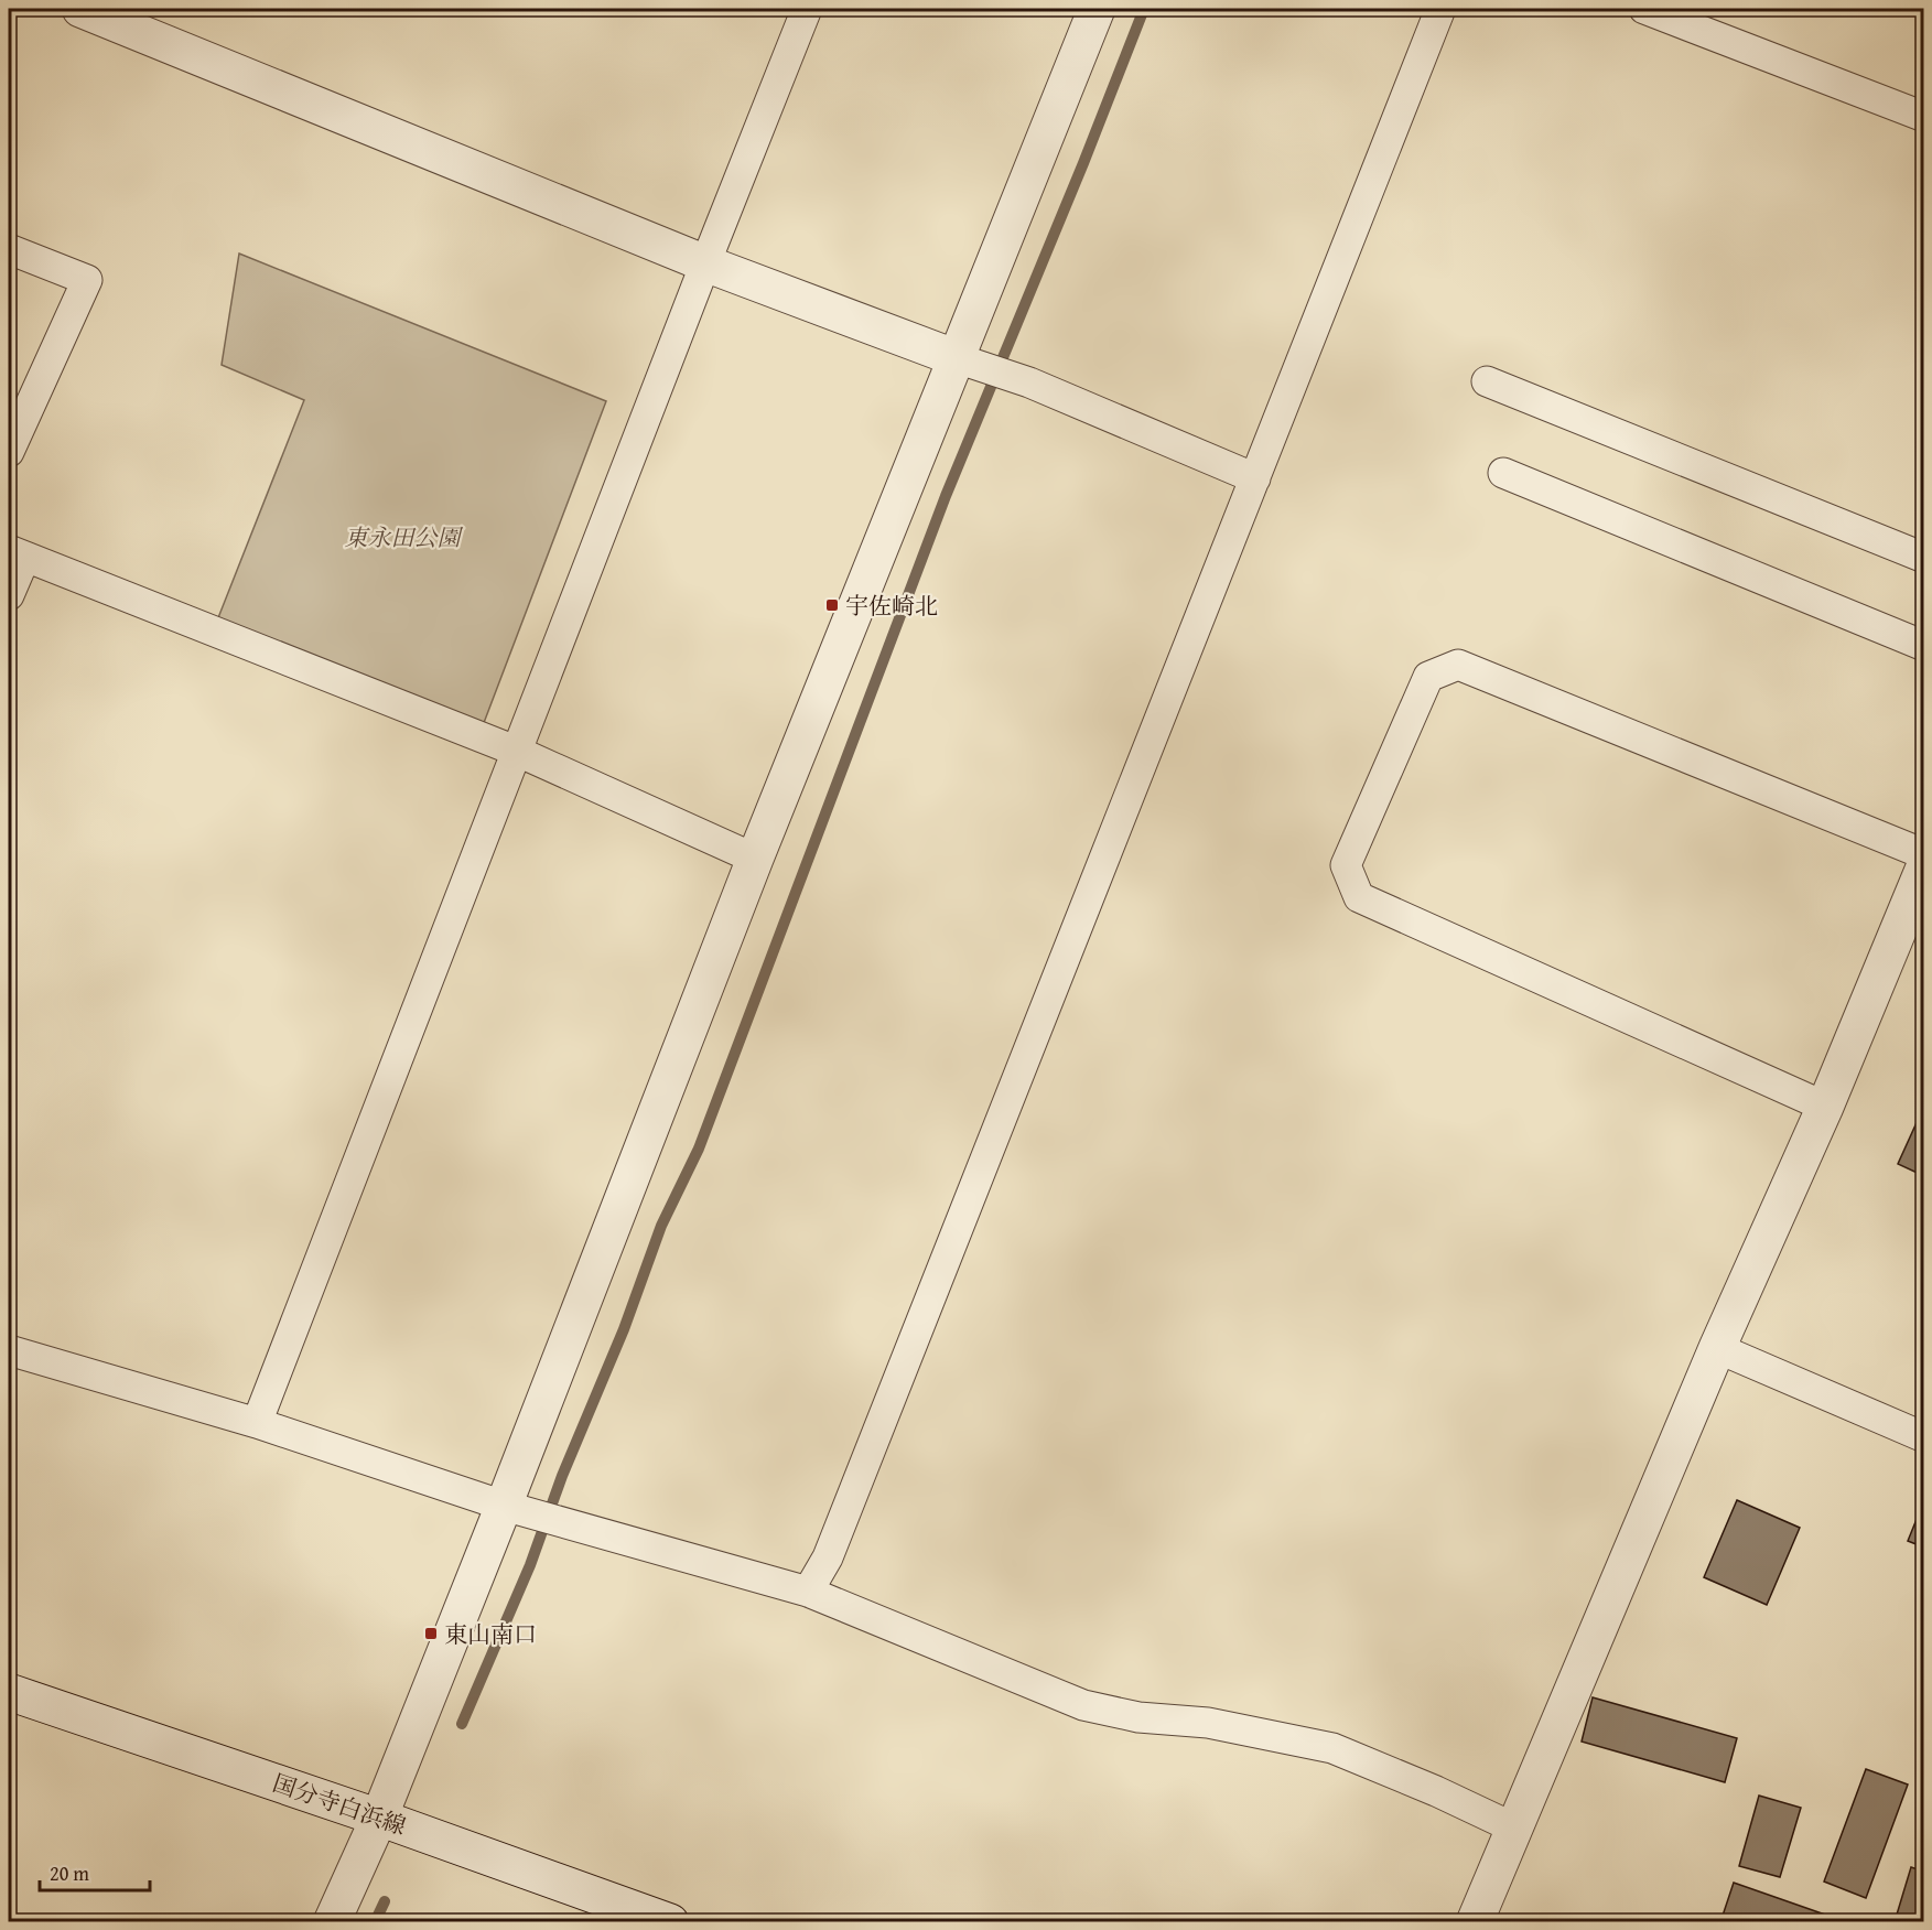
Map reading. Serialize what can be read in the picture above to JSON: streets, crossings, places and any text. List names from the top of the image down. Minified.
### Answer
{"streets":{"street":["国分寺白浜線"]},"parks":["東永田公園"],"places":{"transit":["宇佐崎北","東山南口"]},"scale_bar":"20 m"}
